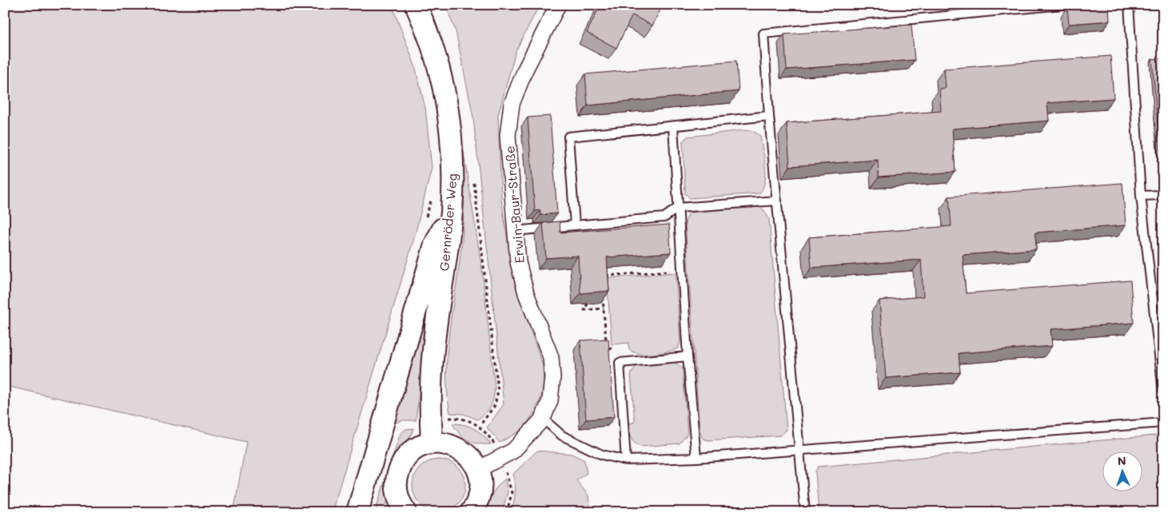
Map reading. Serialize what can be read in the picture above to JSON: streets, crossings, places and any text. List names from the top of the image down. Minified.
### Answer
{"streets":{"main road":["Gernröder Weg"],"street":["Erwin-Baur-Straße"]},"north":"top"}
